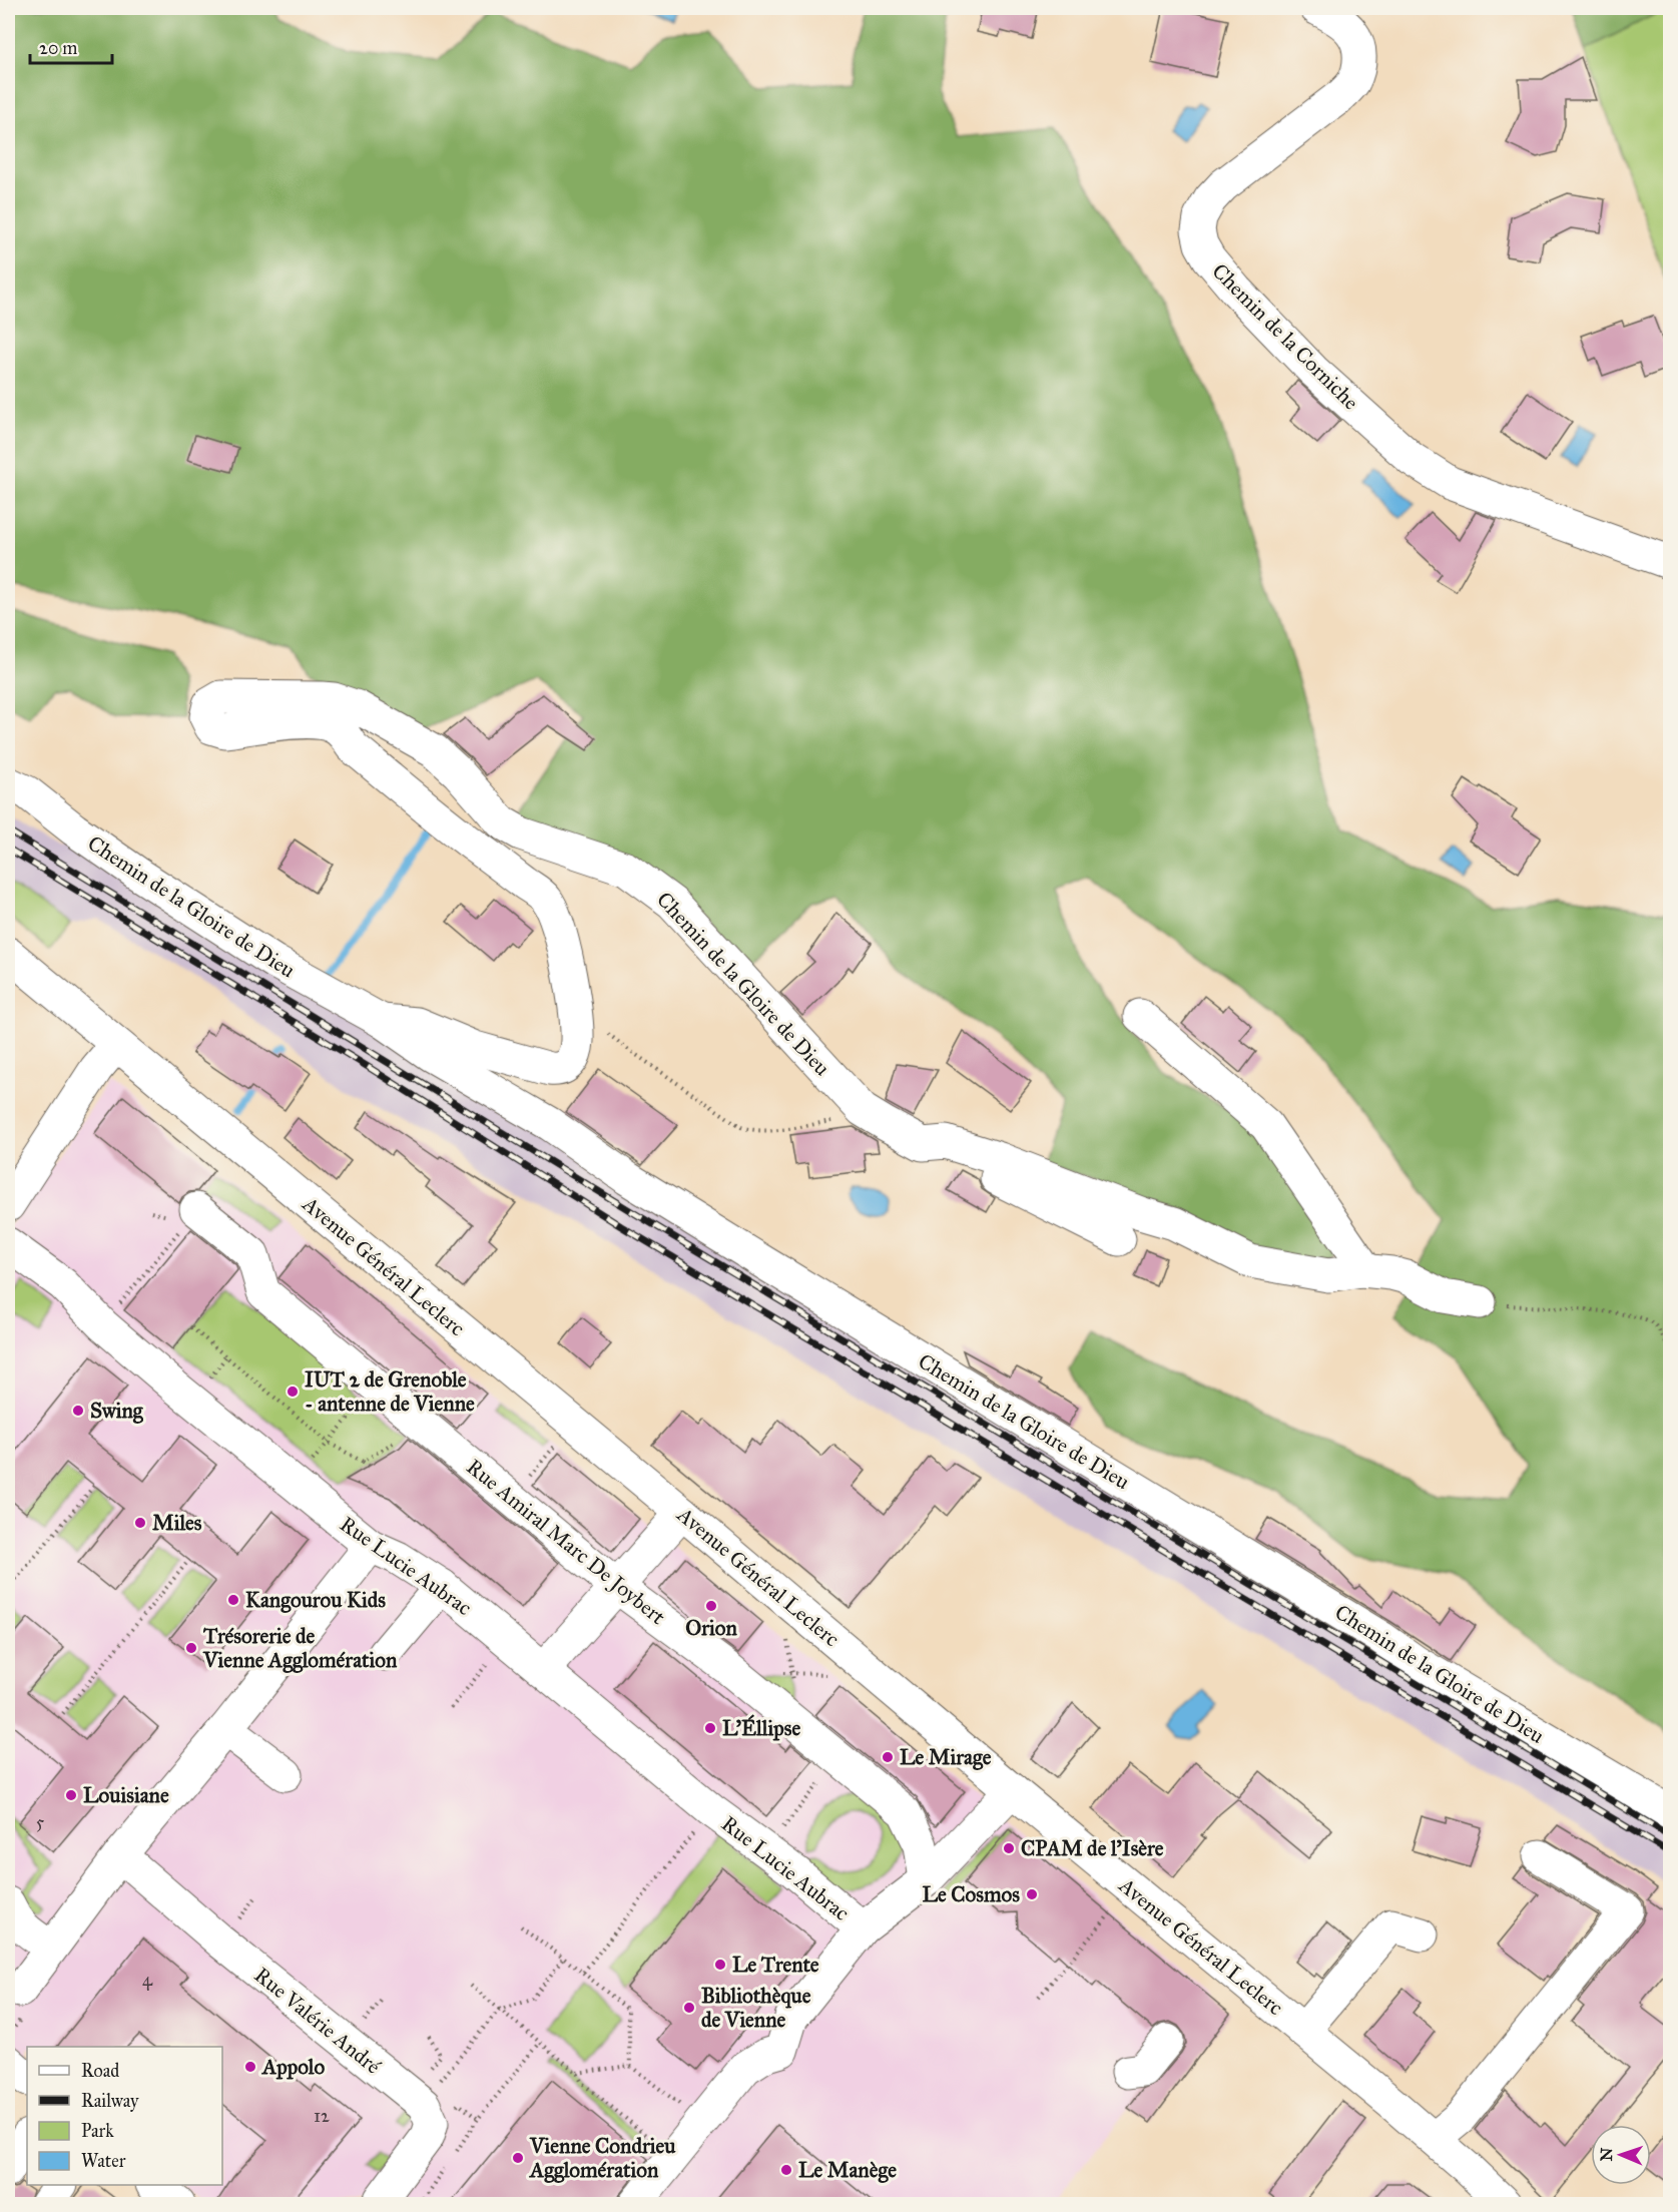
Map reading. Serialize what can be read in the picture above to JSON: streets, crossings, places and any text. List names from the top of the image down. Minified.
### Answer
{"streets":{"street":["Chemin de la Corniche","Chemin de la Gloire de Dieu","Avenue Général Leclerc","Rue Amiral Marc De Joybert","Rue Lucie Aubrac","Rue Valérie André"]},"places":["IUT 2 de Grenoble - antenne de Vienne","Swing","Miles","Kangourou Kids","Orion","Trésorerie de Vienne Agglomération","L'Éllipse","Le Mirage","Louisiane","CPAM de l'Isère","Le Cosmos","Le Trente","Bibliothèque de Vienne","Appolo","Vienne Condrieu Agglomération","Le Manège"],"house_numbers":["5","4","12"],"legend":["Road","Railway","Park","Water"],"scale_bar":"20 m","north":"left"}
